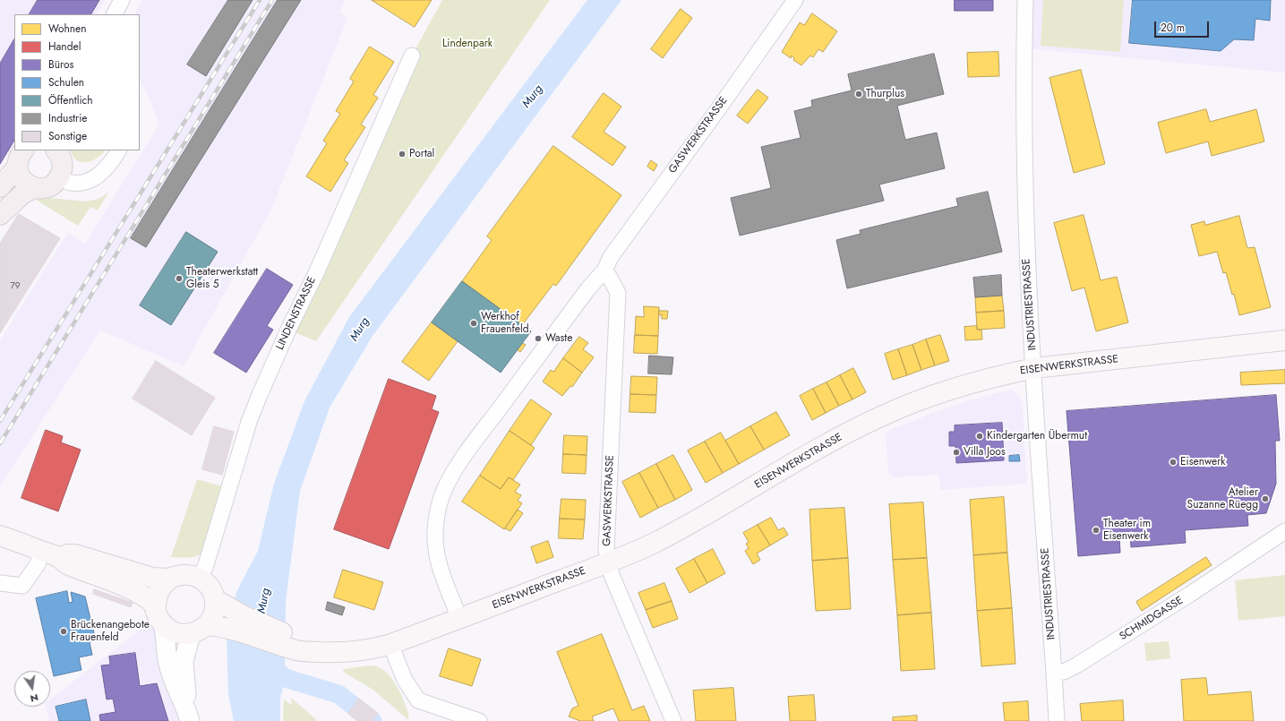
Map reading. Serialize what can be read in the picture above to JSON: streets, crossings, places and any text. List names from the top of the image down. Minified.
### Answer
{"streets":{"main road":["EISENWERKSTRASSE"],"street":["GASWERKSTRASSE","INDUSTRIESTRASSE","LINDENSTRASSE","SCHMIDGASSE"]},"crossings":[["GASWERKSTRASSE","EISENWERKSTRASSE"],["INDUSTRIESTRASSE","EISENWERKSTRASSE"],["INDUSTRIESTRASSE","SCHMIDGASSE"],["LINDENSTRASSE","EISENWERKSTRASSE"]],"water":["Murg"],"parks":["Lindenpark"],"places":["Thurplus","Portal","Theaterwerkstatt Gleis 5","Werkhof Frauenfeld","Waste","Kindergarten Übermut","Villa Joos","Eisenwerk","Atelier Suzanne Rüegg","Theater im Eisenwerk","Brückenangebote Frauenfeld"],"house_numbers":["79"],"legend":["Wohnen","Handel","Büros","Schulen","Öffentlich","Industrie","Sonstige"],"scale_bar":"20 m","north":"bottom"}
